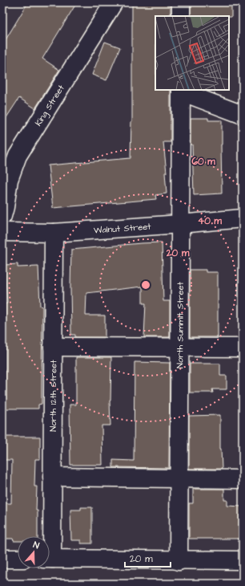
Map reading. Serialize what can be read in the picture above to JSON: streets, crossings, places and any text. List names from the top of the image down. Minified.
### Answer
{"streets":{"street":["King Street","Walnut Street","North Summit Street","North 12th Street"]},"crossings":[["King Street","Walnut Street"],["Walnut Street","North Summit Street"],["Walnut Street","North 12th Street"]],"scale_bar":"20 m","north":"top","rings":["60 m","40 m","20 m"]}
